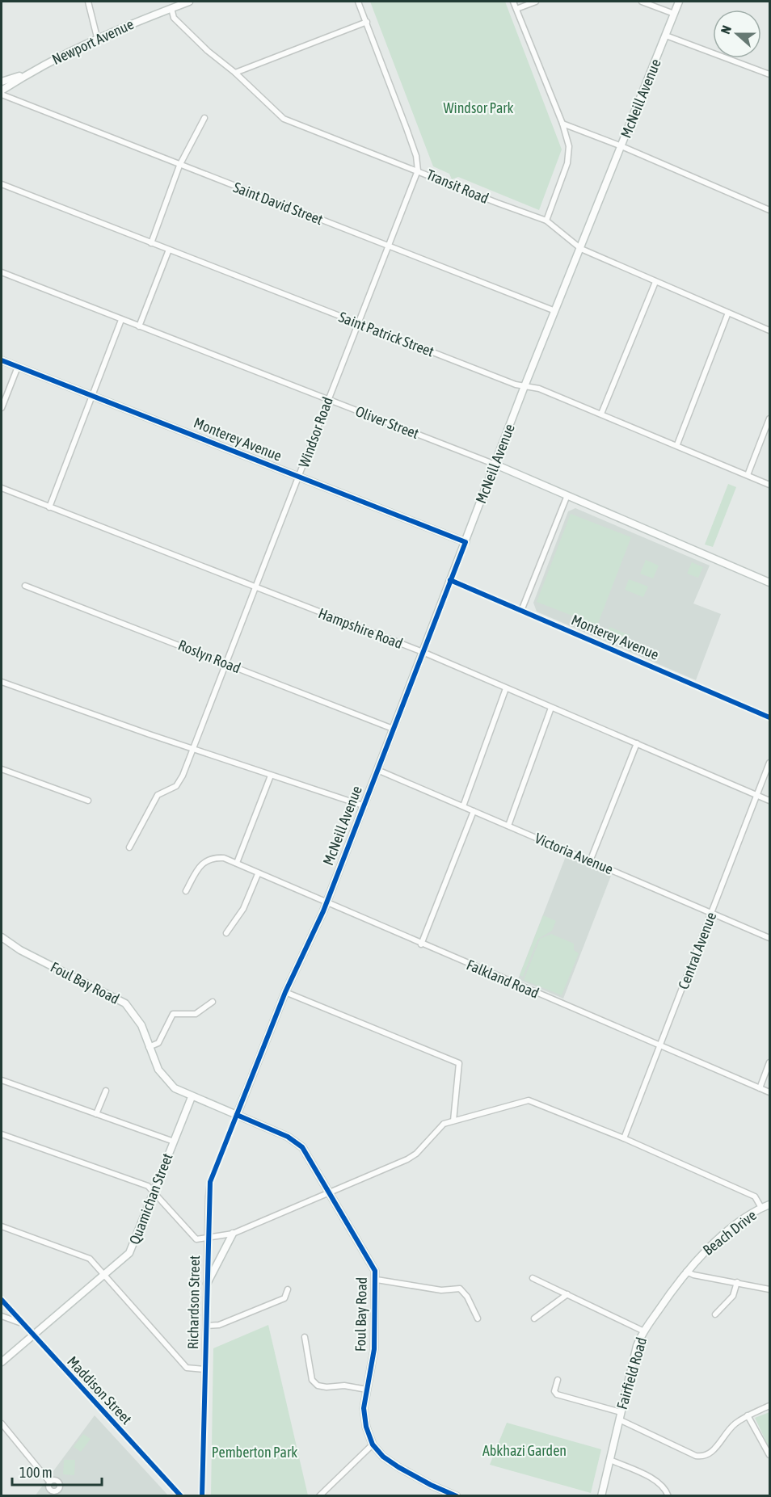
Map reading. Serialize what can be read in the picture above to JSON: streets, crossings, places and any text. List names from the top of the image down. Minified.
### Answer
{"streets":{"street":["Newport Avenue","McNeill Avenue","Transit Road","Saint David Street","Saint Patrick Street","Oliver Street","Windsor Road","Monterey Avenue","Hampshire Road","Roslyn Road","Victoria Avenue","Central Avenue","Falkland Road","Foul Bay Road","Quamichan Street","Beach Drive","Richardson Street","Fairfield Road","Maddison Street"]},"crossings":[["Newport Avenue","Transit Road"],["McNeill Avenue","Transit Road"],["McNeill Avenue","Saint David Street"],["McNeill Avenue","Saint Patrick Street"],["McNeill Avenue","Oliver Street"],["McNeill Avenue","Monterey Avenue"],["McNeill Avenue","Hampshire Road"],["McNeill Avenue","Roslyn Road"],["McNeill Avenue","Victoria Avenue"],["McNeill Avenue","Falkland Road"],["McNeill Avenue","Foul Bay Road"],["McNeill Avenue","Richardson Street"],["Transit Road","Windsor Road"],["Saint David Street","Windsor Road"],["Saint Patrick Street","Windsor Road"],["Oliver Street","Windsor Road"],["Windsor Road","Monterey Avenue"],["Windsor Road","Hampshire Road"],["Windsor Road","Roslyn Road"],["Hampshire Road","Central Avenue"],["Victoria Avenue","Central Avenue"],["Central Avenue","Falkland Road"],["Foul Bay Road","Quamichan Street"],["Foul Bay Road","Richardson Street"],["Quamichan Street","Maddison Street"],["Beach Drive","Fairfield Road"]],"parks":["Windsor Park","Abkhazi Garden","Pemberton Park"],"scale_bar":"100 m","north":"left"}
